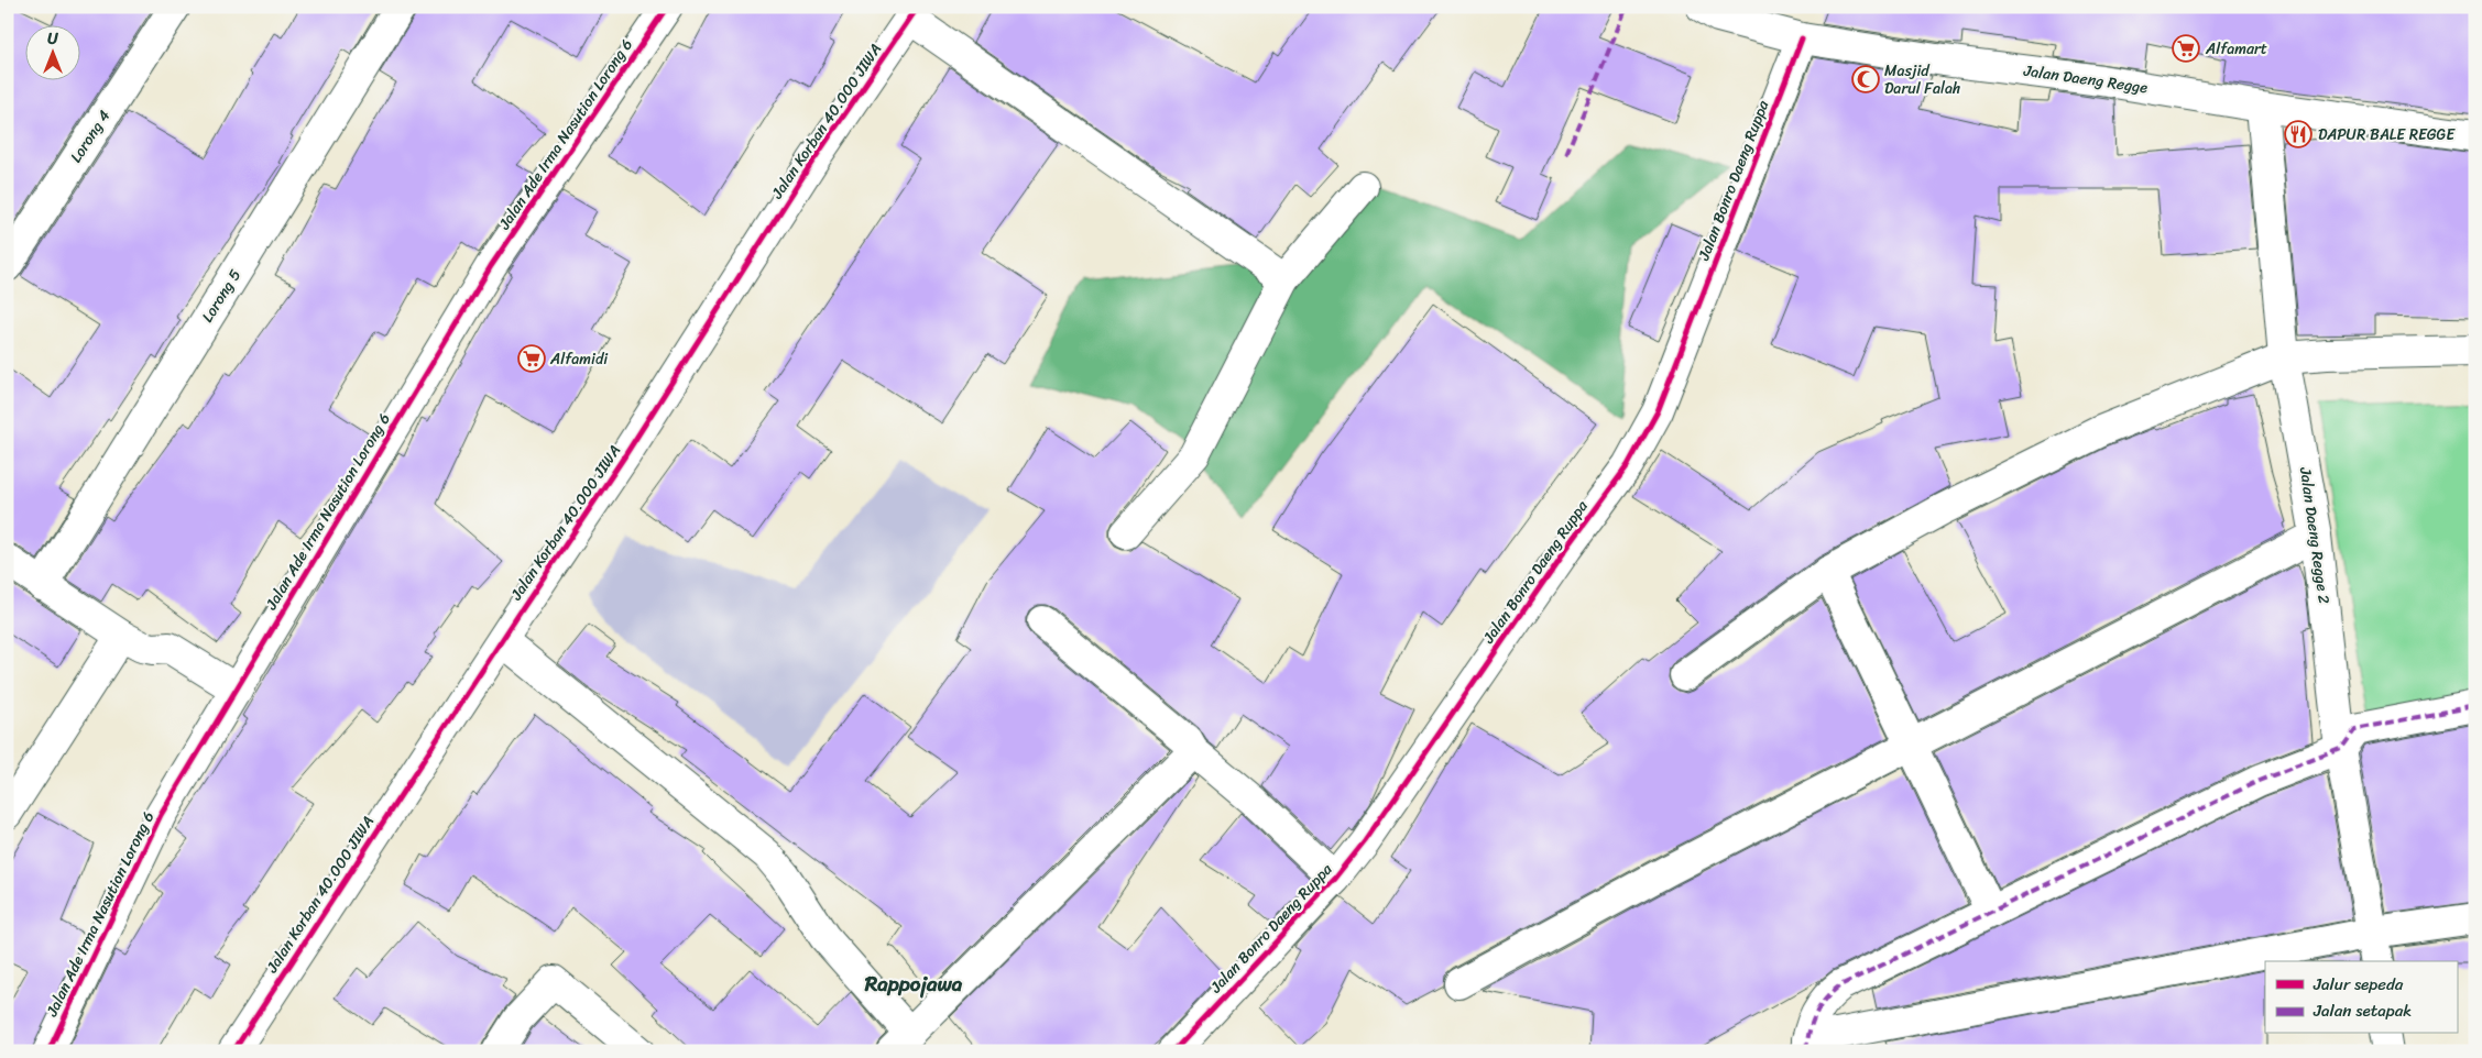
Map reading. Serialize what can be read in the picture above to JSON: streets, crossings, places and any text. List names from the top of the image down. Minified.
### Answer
{"streets":{"street":["Jalan Daeng Regge","Jalan Korban 40.000 JIWA","Jalan Ade Irma Nasution Lorong 6","Lorong 4","Jalan Bonro Daeng Ruppa","Lorong 5","Jalan Daeng Regge 2"]},"crossings":[["Jalan Daeng Regge","Jalan Bonro Daeng Ruppa"],["Jalan Daeng Regge","Jalan Daeng Regge 2"]],"districts":["Rappojawa"],"places":{"supermarket":["Alfamart","Alfamidi"],"mosque":["Masjid Darul Falah"],"restaurant":["DAPUR BALE REGGE"]},"legend":["Jalur sepeda","Jalan setapak"],"north":"top"}
